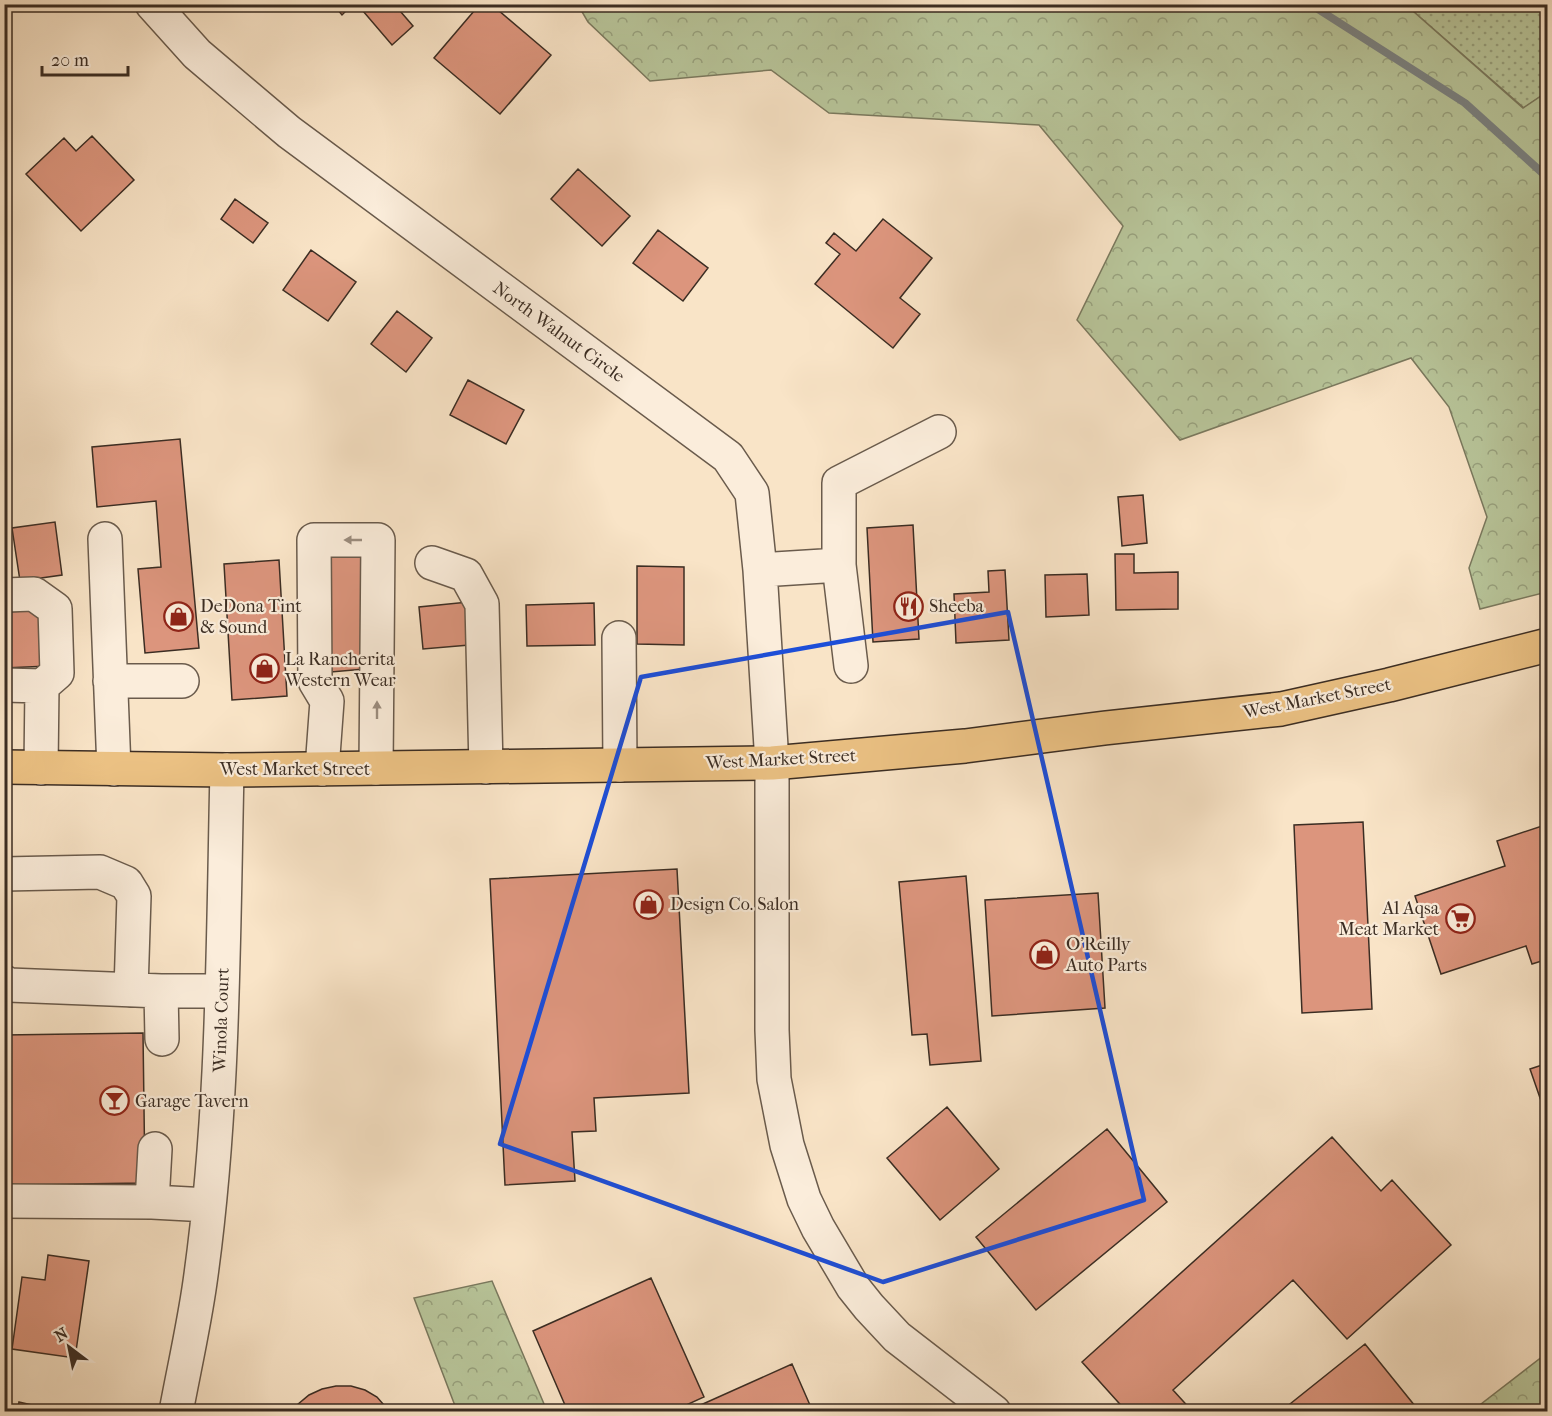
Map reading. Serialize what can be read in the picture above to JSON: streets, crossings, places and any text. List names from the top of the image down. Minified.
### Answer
{"streets":{"main road":["West Market Street"],"street":["North Walnut Circle","Winola Court"]},"crossings":[["North Walnut Circle","West Market Street"],["West Market Street","Winola Court"]],"places":{"restaurant":["Sheeba"],"shop":["DeDona Tint & Sound","La Rancherita Western Wear","Design Co. Salon","O'Reilly Auto Parts"],"supermarket":["Al Aqsa Meat Market"],"bar":["Garage Tavern"]},"scale_bar":"20 m","north":"top left"}
